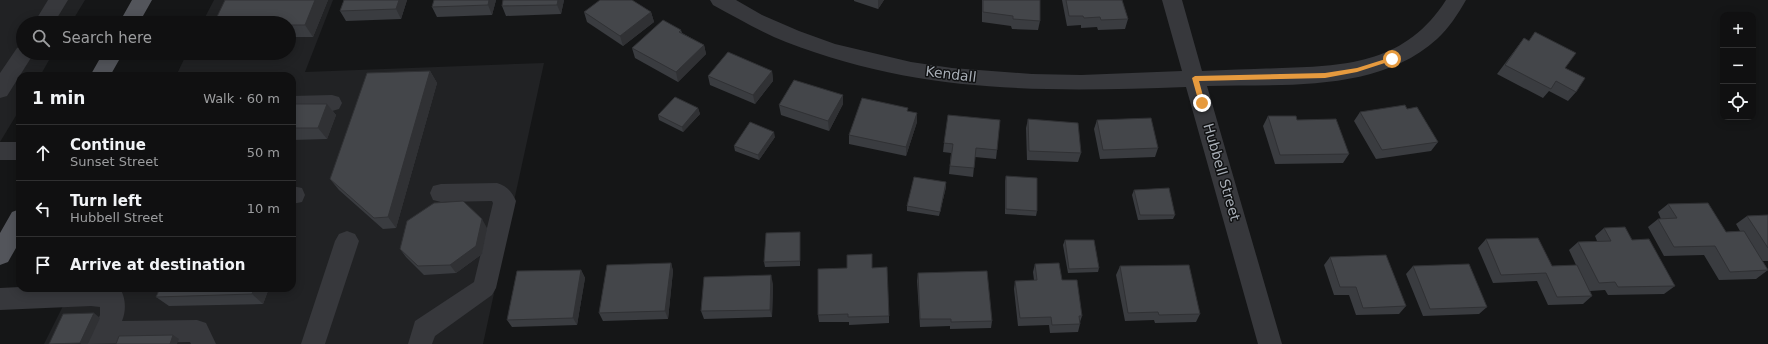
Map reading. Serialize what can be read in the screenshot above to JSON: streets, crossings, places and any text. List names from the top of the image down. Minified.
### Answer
{"streets":{"street":["Kendall","Hubbell Street"]},"crossings":[["Kendall","Hubbell Street"]],"page":{"map_buttons":["+","−"],"search":"Search here","heading":["1 min","Walk · 60 m"],"list":[["Continue","Sunset Street","50 m"],["Turn left","Hubbell Street","10 m"],"Arrive at destination"]}}
